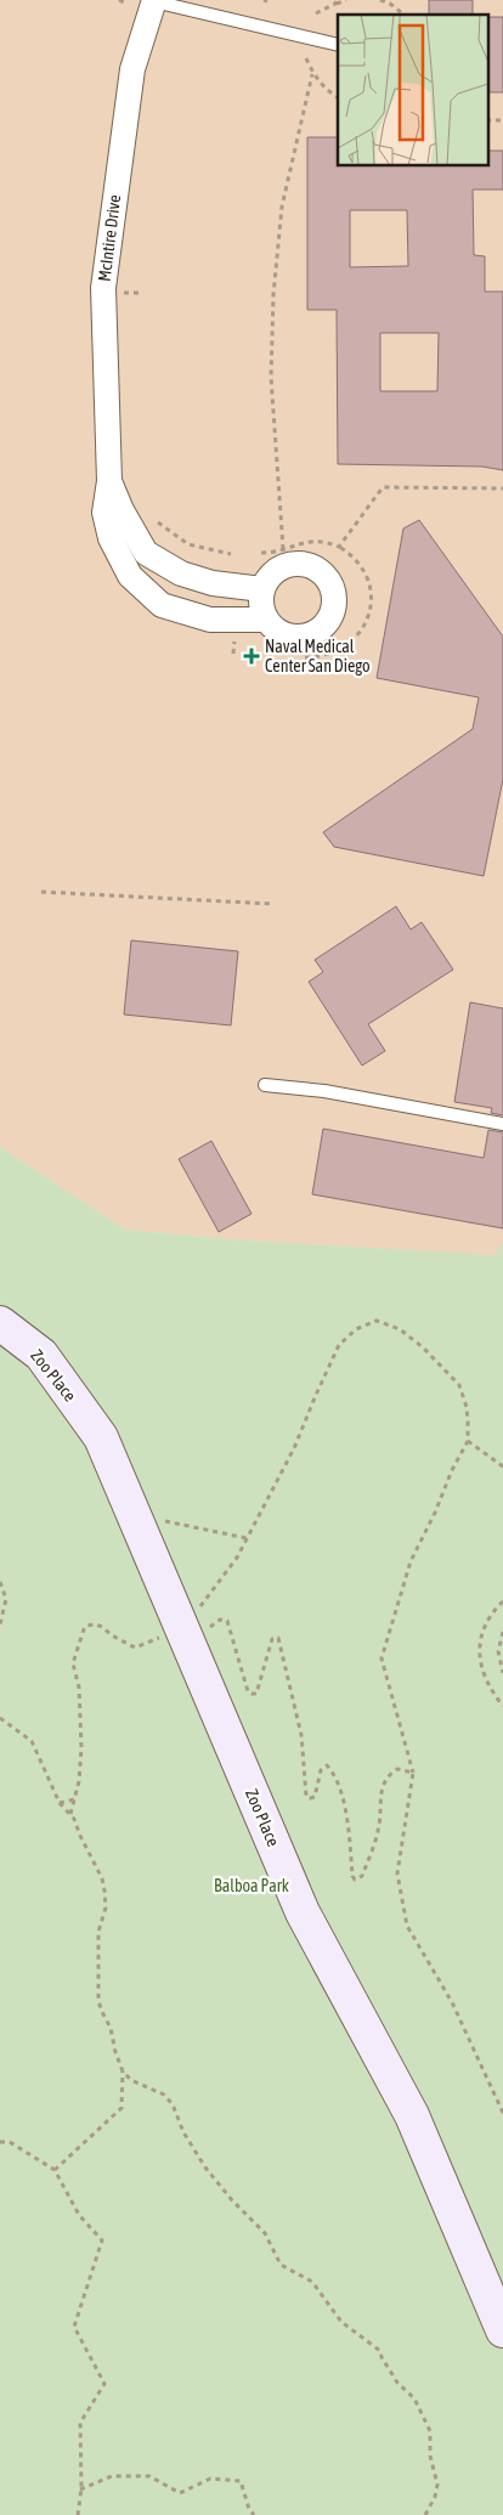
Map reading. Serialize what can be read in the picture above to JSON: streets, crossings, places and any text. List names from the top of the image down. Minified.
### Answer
{"streets":{"main road":["Zoo Place"],"street":["McIntire Drive"]},"parks":["Balboa Park"],"places":{"health":["Naval Medical Center San Diego"]}}
